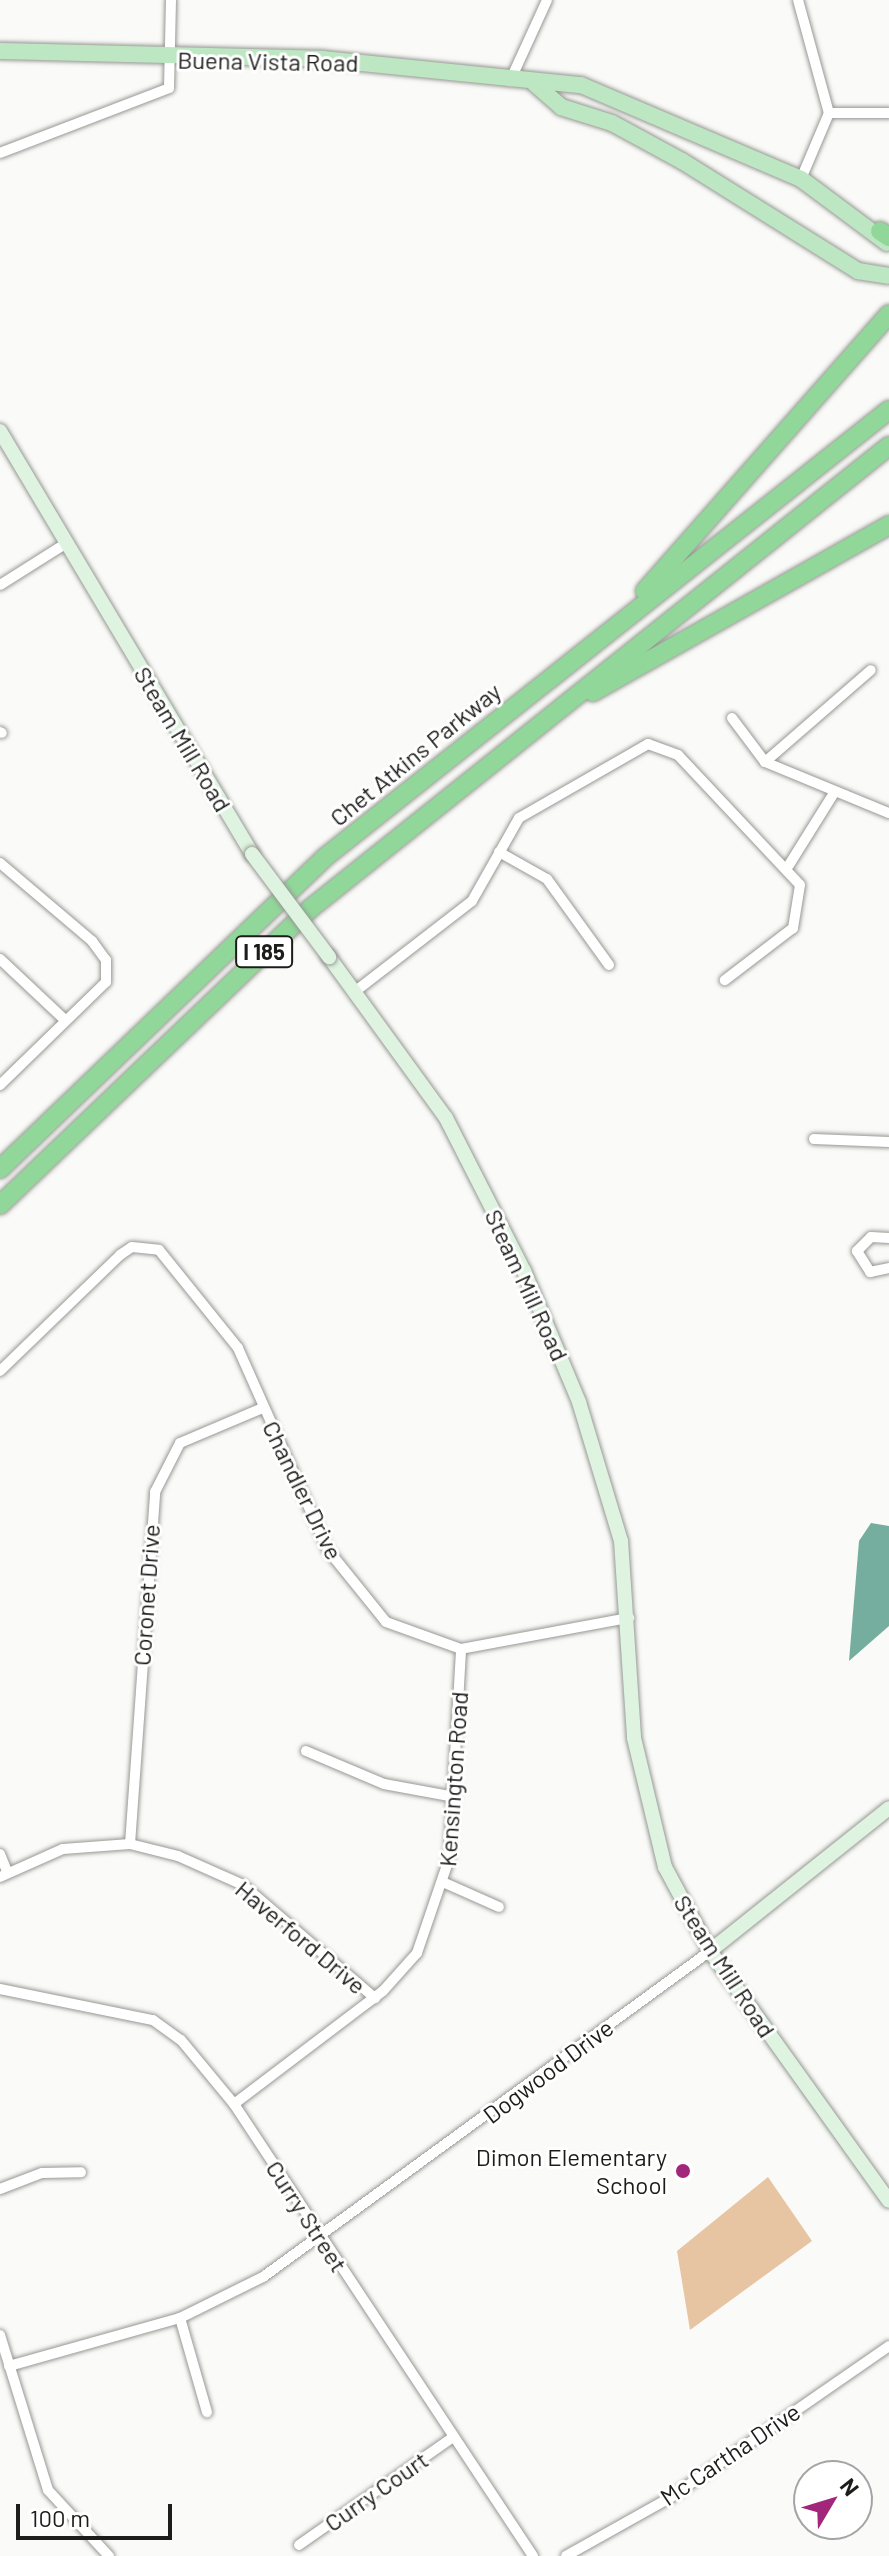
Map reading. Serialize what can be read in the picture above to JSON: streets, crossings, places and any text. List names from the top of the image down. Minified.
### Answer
{"streets":{"highway":["Chet Atkins Parkway","I 185"],"main road":["Buena Vista Road"],"street":["Steam Mill Road","Chandler Drive","Coronet Drive","Kensington Road","Haverford Drive","Dogwood Drive","Curry Street","Mc Cartha Drive","Curry Court"]},"crossings":[["Steam Mill Road","Chandler Drive"],["Steam Mill Road","Dogwood Drive"],["Chandler Drive","Coronet Drive"],["Chandler Drive","Kensington Road"],["Coronet Drive","Haverford Drive"],["Kensington Road","Haverford Drive"],["Kensington Road","Curry Street"],["Dogwood Drive","Curry Street"],["Curry Street","Curry Court"]],"places":["Dimon Elementary School"],"scale_bar":"100 m","north":"top right"}
